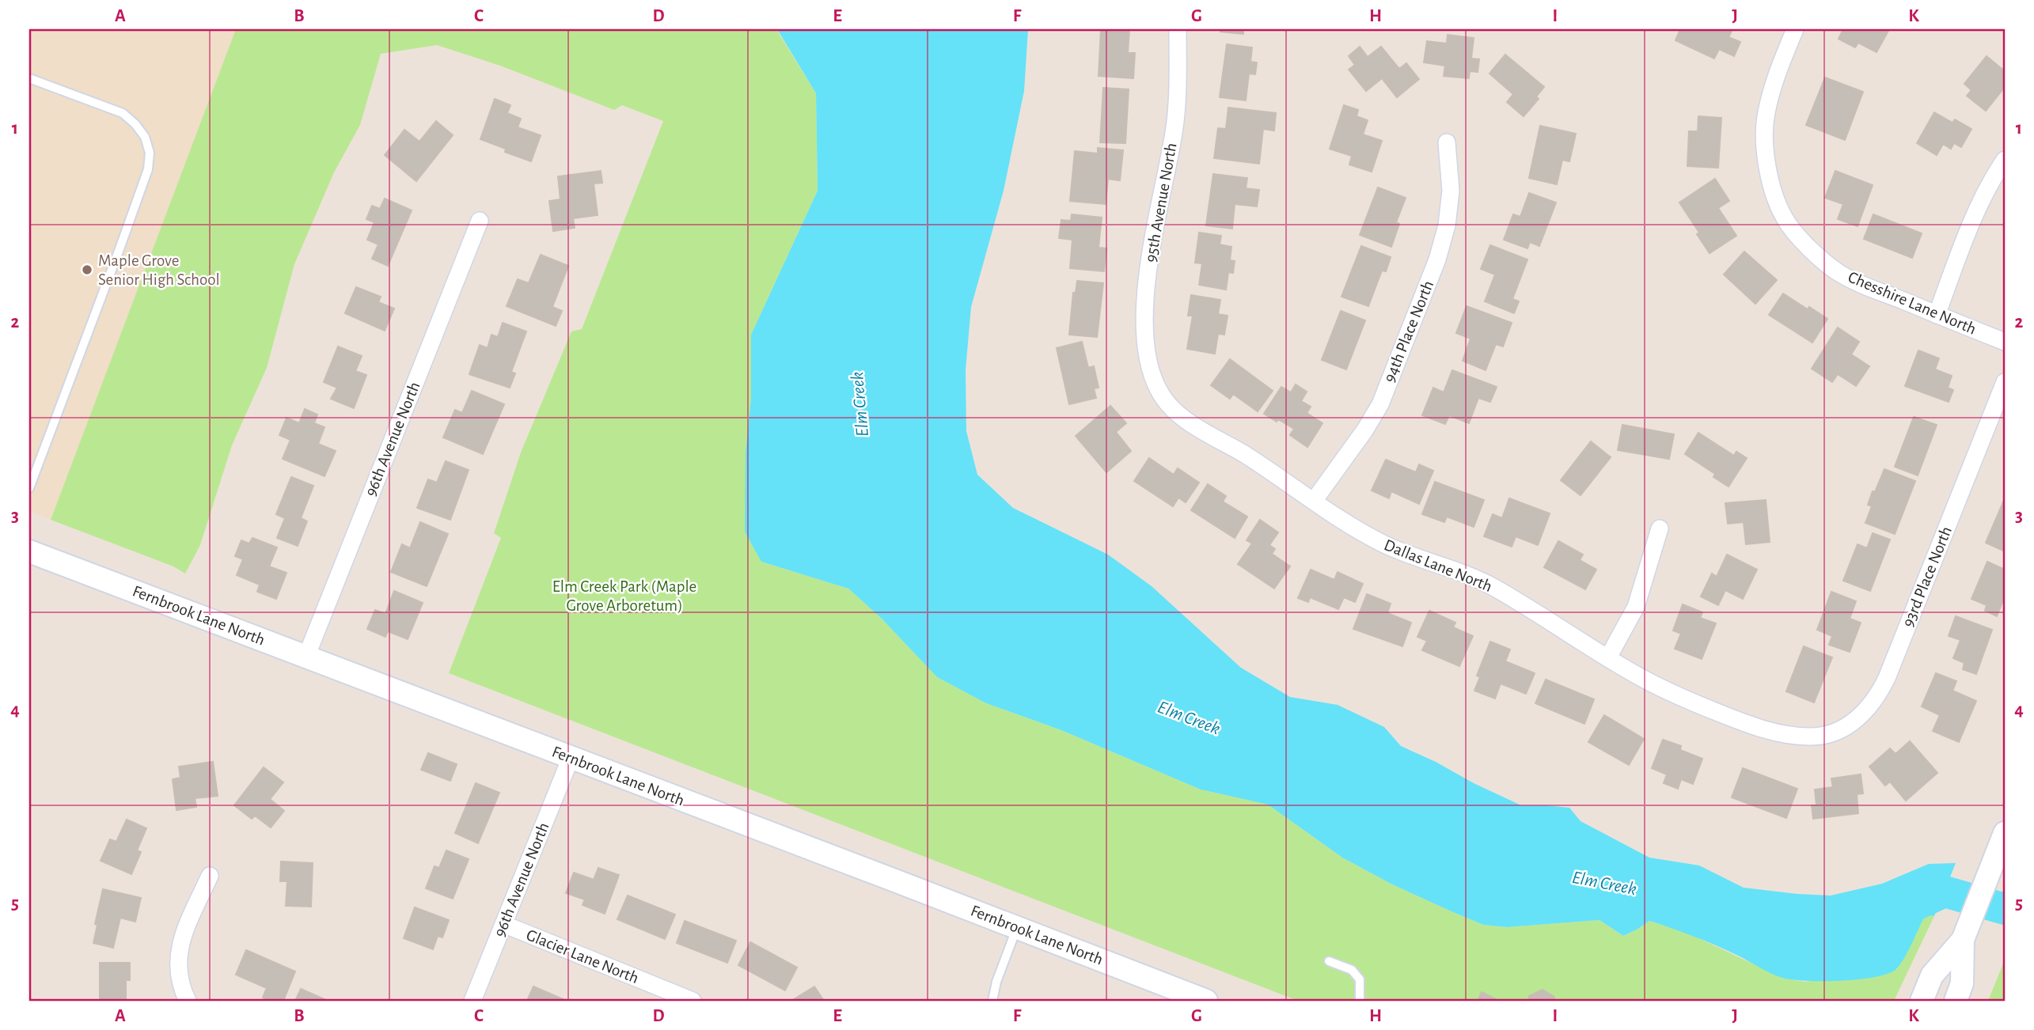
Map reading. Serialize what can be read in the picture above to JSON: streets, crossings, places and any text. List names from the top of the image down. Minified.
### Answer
{"streets":{"street":["95th Avenue North","Chesshire Lane North","94th Place North","96th Avenue North","Dallas Lane North","93rd Place North","Fernbrook Lane North","Glacier Lane North"]},"crossings":[["95th Avenue North","Dallas Lane North"],["94th Place North","Dallas Lane North"],["96th Avenue North","Fernbrook Lane North"],["96th Avenue North","Glacier Lane North"],["Dallas Lane North","93rd Place North"]],"water":["Elm Creek"],"parks":["Elm Creek Park (Maple Grove Arboretum)"],"places":["Maple Grove Senior High School"],"grid":{"columns":["A","B","C","D","E","F","G","H","I","J","K"],"rows":["1","2","3","4","5"]}}
